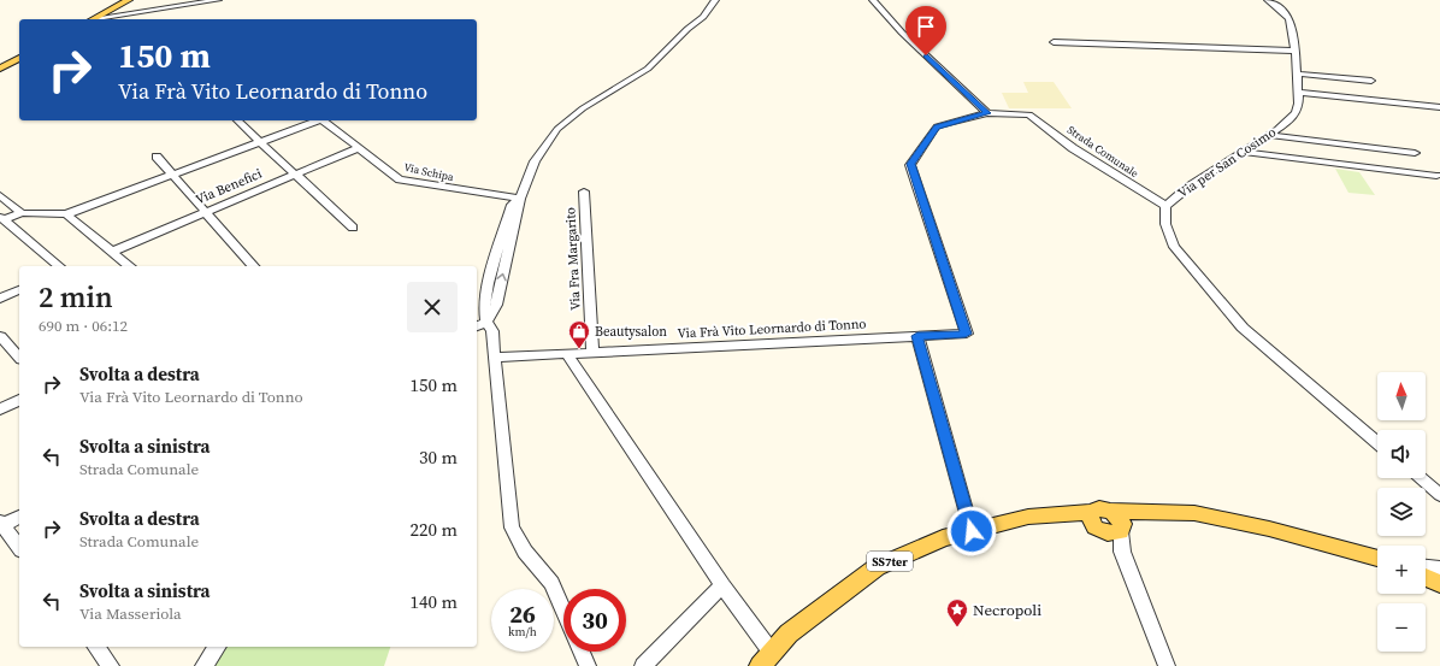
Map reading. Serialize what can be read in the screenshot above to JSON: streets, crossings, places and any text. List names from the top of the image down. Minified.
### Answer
{"streets":{"main road":["SS7ter"],"street":["Strada Comunale","Via per San Cosimo","Via Schipa","Via Benefici","Via Fra Margarito","Via Frà Vito Leornardo di Tonno"]},"crossings":[["Strada Comunale","Via per San Cosimo"],["Strada Comunale","Via Frà Vito Leornardo di Tonno"],["Via Schipa","Via Benefici"],["Via Fra Margarito","Via Frà Vito Leornardo di Tonno"]],"places":{"shop":["Beautysalon"],"place":["Necropoli"]},"north":"top","page":{"turn":["150 m","Via Frà Vito Leornardo di Tonno"],"heading":["2 min","690 m · 06:12"],"list":[{"name":"Svolta a destra","note":"Via Frà Vito Leornardo di Tonno","value":"150 m"},{"name":"Svolta a sinistra","note":"Strada Comunale","value":"30 m"},{"name":"Svolta a destra","note":"Strada Comunale","value":"220 m"},{"name":"Svolta a sinistra","note":"Via Masseriola","value":"140 m"}],"map_buttons":["+","−"],"speed":"26 km/h","limit":"30"}}
